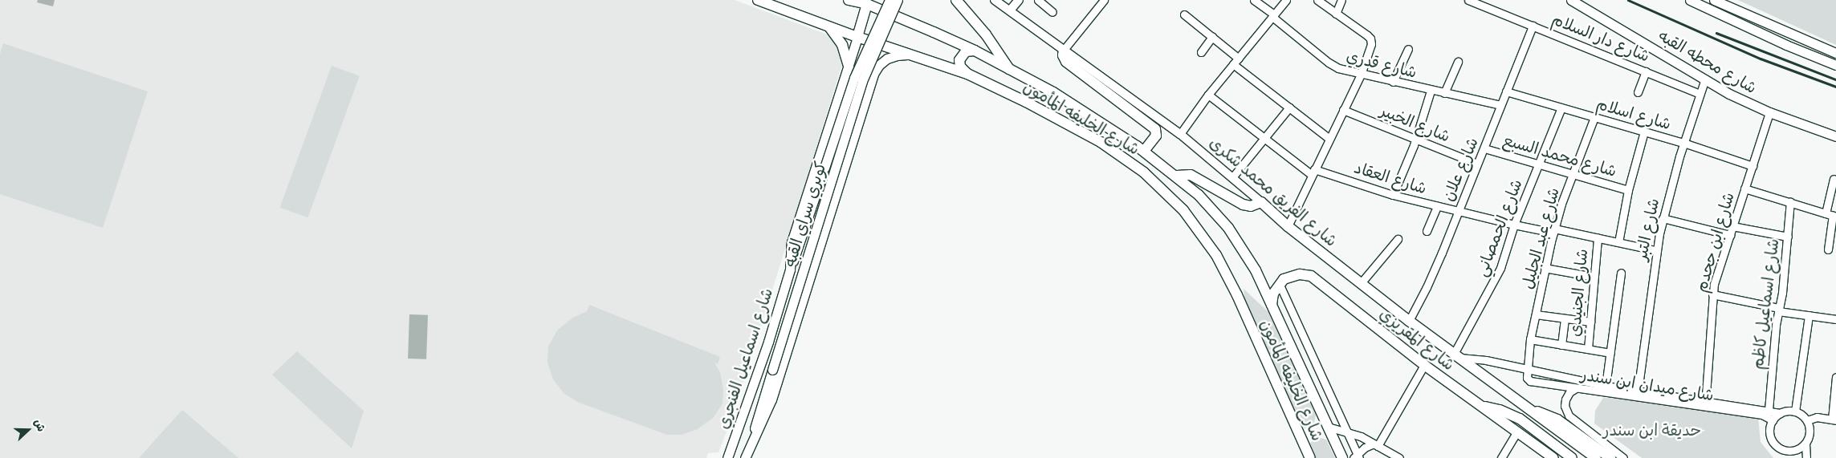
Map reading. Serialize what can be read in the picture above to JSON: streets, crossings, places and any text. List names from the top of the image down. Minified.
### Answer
{"streets":{"main road":["شارع محطه القبه","شارع الخليفه المأمون","شارع الفريق محمد شكرى","كوبري سراي القبه","شارع المقريزي","شارع اسماعيل الفنجري"],"street":["شارع دار السلام","شارع قدري","شارع اسلام","شارع الخبير","شارع محمد السبع","شارع علان","شارع العقاد","شارع الحمصاني","شارع التبر","شارع عبد الجليل","شارع ابن جحدم","شارع الجنيدي","شارع اسماعيل كاظم","شارع ميدان ابن سندر"]},"crossings":[["شارع دار السلام","شارع علان"],["شارع دار السلام","شارع التبر"],["شارع محطه القبه","شارع التبر"],["شارع محطه القبه","شارع ابن جحدم"],["شارع قدري","شارع علان"],["شارع اسلام","شارع علان"],["شارع اسلام","شارع الحمصاني"],["شارع اسلام","شارع التبر"],["شارع اسلام","شارع عبد الجليل"],["شارع اسلام","شارع ابن جحدم"],["شارع الخليفه المأمون","شارع اسماعيل الفنجري"],["شارع الخبير","شارع علان"],["شارع محمد السبع","شارع علان"],["شارع محمد السبع","شارع الحمصاني"],["شارع محمد السبع","شارع عبد الجليل"],["شارع علان","شارع العقاد"],["شارع علان","شارع الفريق محمد شكرى"],["شارع العقاد","شارع الحمصاني"],["شارع العقاد","شارع التبر"],["شارع العقاد","شارع عبد الجليل"],["شارع العقاد","شارع الجنيدي"],["شارع الفريق محمد شكرى","شارع الحمصاني"],["شارع الفريق محمد شكرى","شارع ميدان ابن سندر"],["كوبري سراي القبه","شارع اسماعيل الفنجري"],["شارع الحمصاني","شارع ميدان ابن سندر"],["شارع التبر","شارع ميدان ابن سندر"],["شارع عبد الجليل","شارع ميدان ابن سندر"],["شارع ابن جحدم","شارع ميدان ابن سندر"],["شارع اسماعيل كاظم","شارع ميدان ابن سندر"]],"parks":["حديقة ابن سندر"],"north":"right"}
